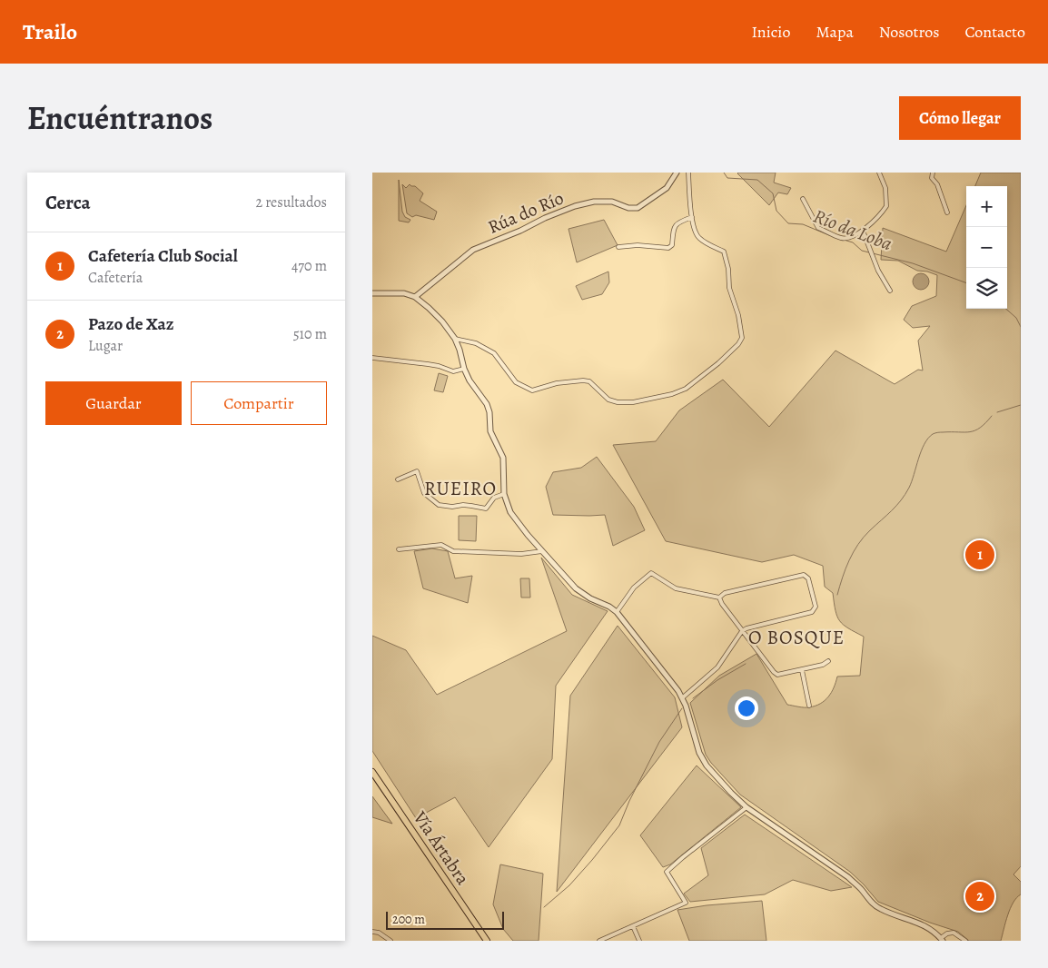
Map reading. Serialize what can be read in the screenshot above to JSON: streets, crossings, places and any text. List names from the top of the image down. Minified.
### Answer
{"streets":{"highway":["Vía Ártabra"],"street":["Rúa do Río"]},"districts":["RUEIRO","O BOSQUE"],"water":["Río da Loba"],"scale_bar":"200 m","page":{"header":"Trailo","nav":["Inicio","Mapa","Nosotros","Contacto"],"title":"Encuéntranos","buttons":["Cómo llegar",["Guardar","Compartir"]],"heading":["Cerca","2 resultados"],"map_buttons":["+","−"],"list":[{"mark":"1","name":"Cafetería Club Social","note":"Cafetería","value":"470 m"},{"mark":"2","name":"Pazo de Xaz","note":"Lugar","value":"510 m"}],"pins":["1","2"],"scale":"200 m"}}
